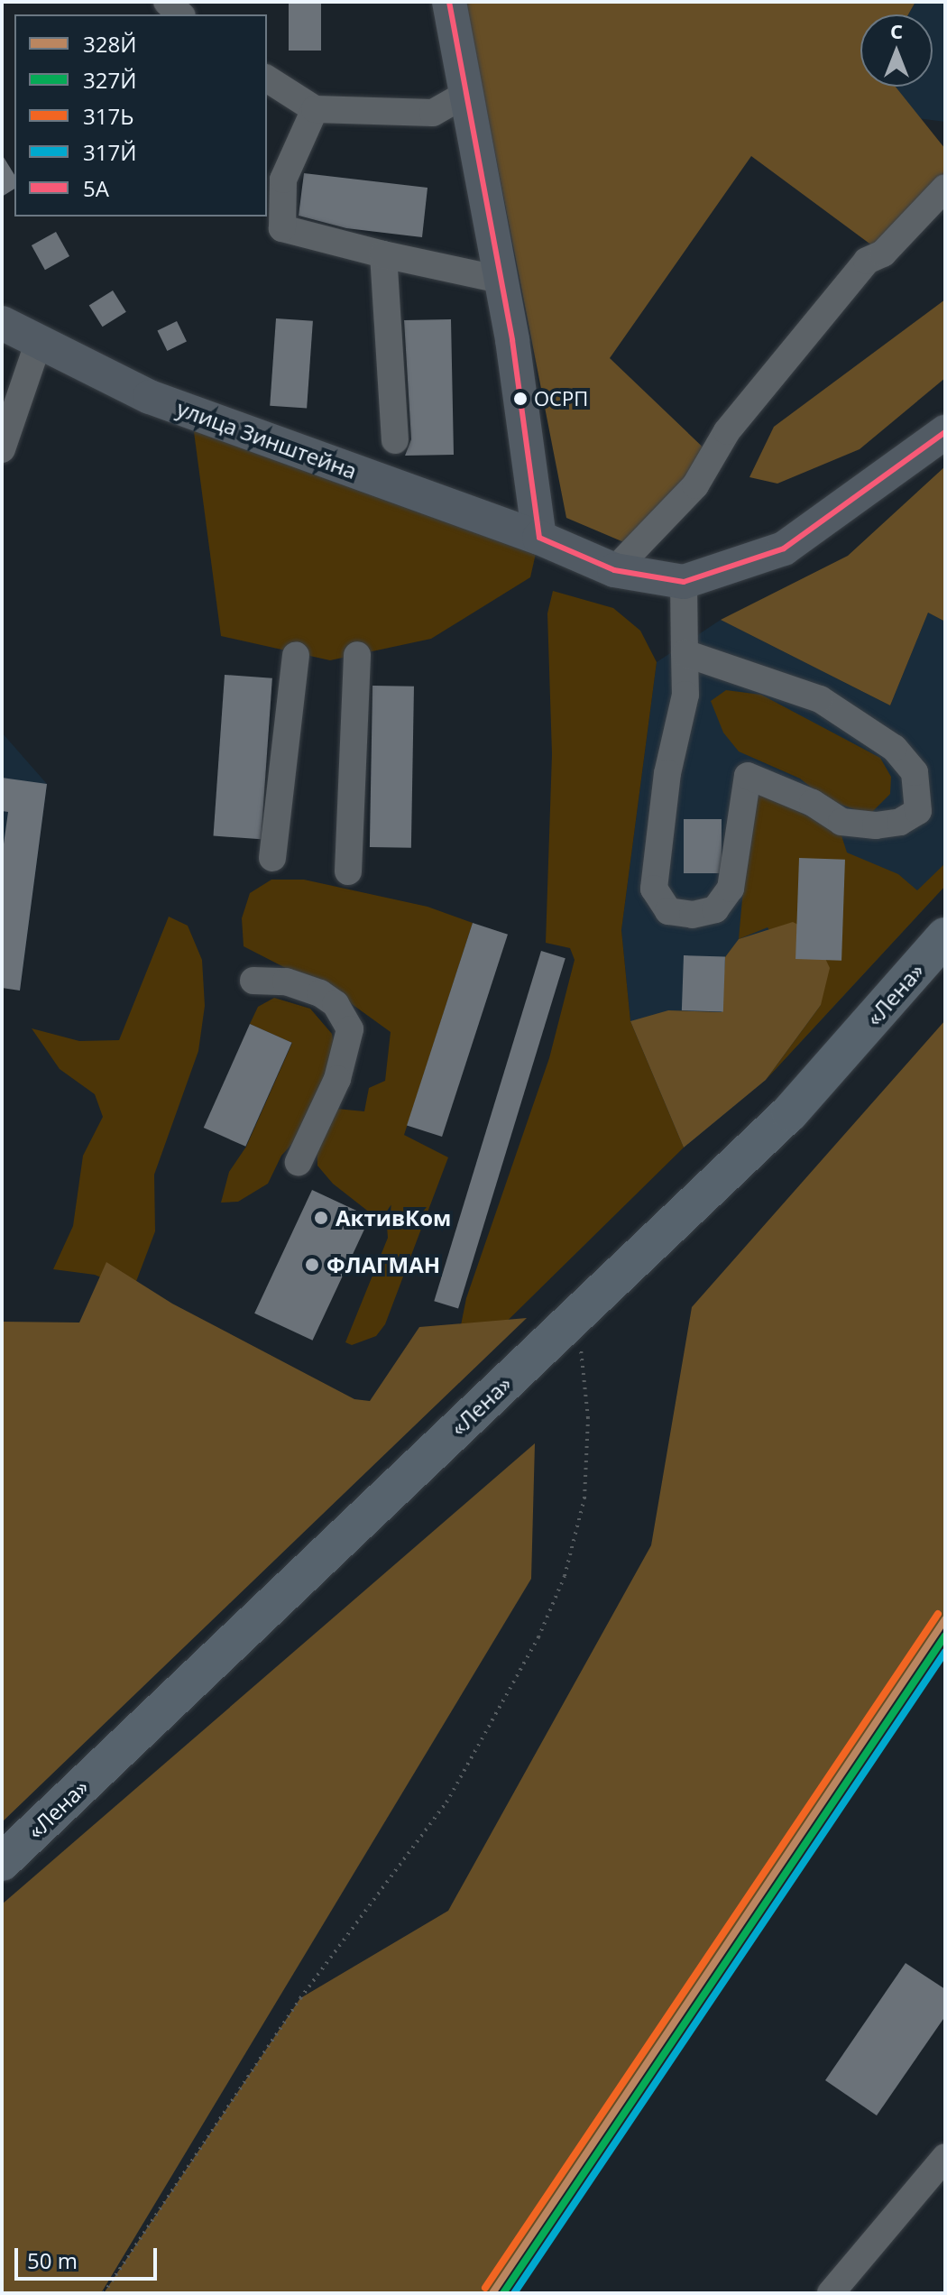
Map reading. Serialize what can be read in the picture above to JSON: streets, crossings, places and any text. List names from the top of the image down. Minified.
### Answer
{"streets":{"highway":["«Лена»"],"main road":["улица Зинштейна"]},"places":["ОСРП","АктивКом","ФЛАГМАН"],"lines":["transit line 5А","transit line 317Ь","transit line 328Й","transit line 327Й","transit line 317Й"],"legend":["328Й","327Й","317Ь","317Й","5А"],"scale_bar":"50 m","north":"top"}
